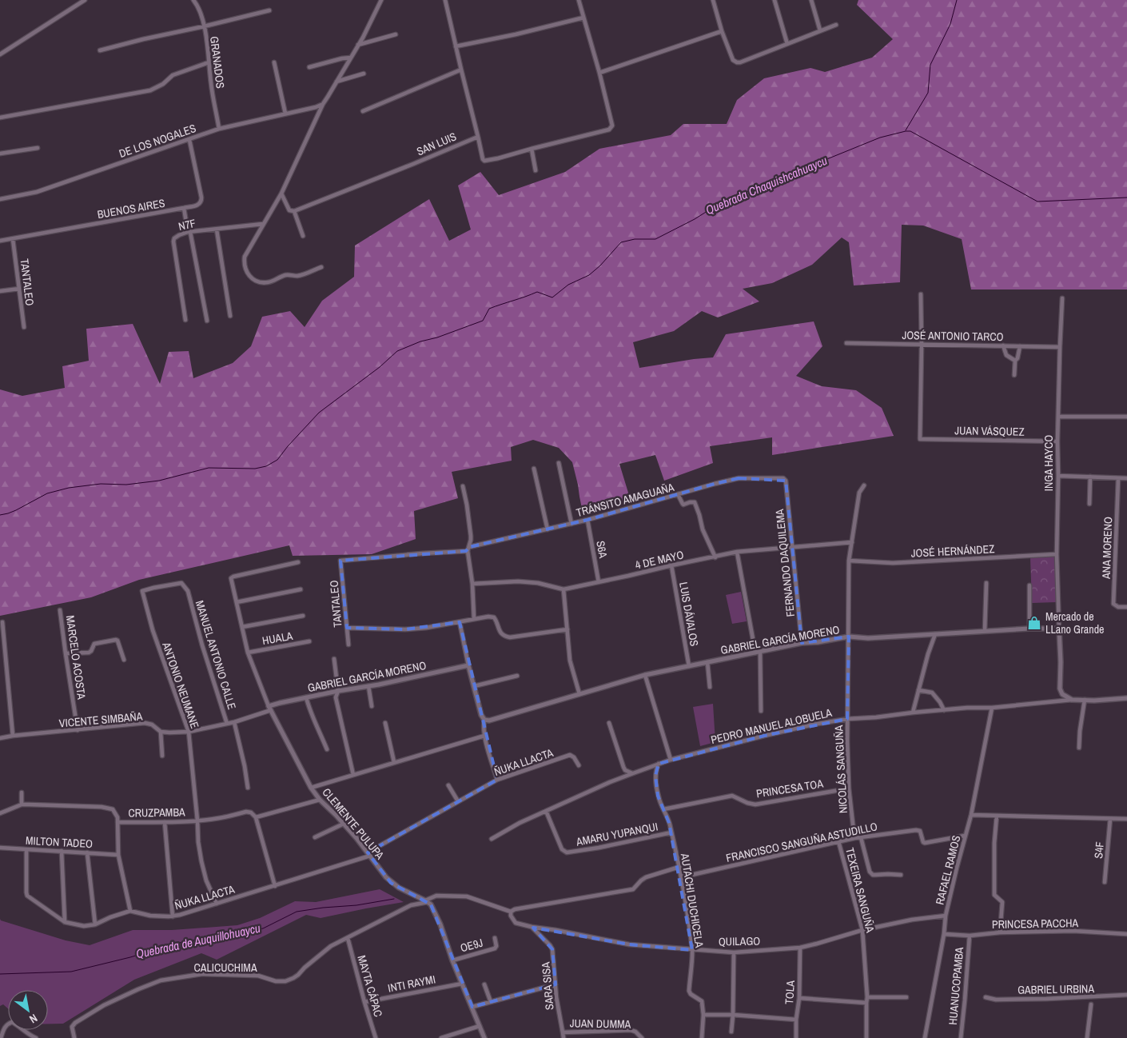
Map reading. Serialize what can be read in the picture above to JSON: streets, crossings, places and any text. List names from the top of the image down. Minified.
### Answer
{"streets":{"street":["GRANADOS","DE LOS NOGALES","SAN LUIS","BUENOS AIRES","N7F","TANTALEO","JOSÉ ANTONIO TARCO","JUAN VÁSQUEZ","INGA HAYCO","TRÁNSITO AMAGUAÑA","ANA MORENO","S6A","JOSÉ HERNÁNDEZ","4 DE MAYO","FERNANDO DAQUILEMA","LUIS DÁVALOS","HUALA","GABRIEL GARCÍA MORENO","MANUEL ANTONIO CALLE","MARCELO ACOSTA","ANTONIO NEUMANE","VICENTE SIMBAÑA","PEDRO MANUEL ALOBUELA","ÑUKA LLACTA","NICOLÁS SANGUÑA","PRINCESA TOA","CRUZPAMBA","CLEMENTE PULUPA","AMARU YUPANQUI","MILTON TADEO","FRANCISCO SANGUÑA ASTUDILLO","S4F","RAFAEL RAMOS","TEXEIRA SANGUÑA","AUTACHI DUCHICELA","PRINCESA PACCHA","QUILAGO","OE9J","CALICUCHIMA","INTI RAYMI","MAYTA CÁPAC","SARA SISA","HUANUCOPAMBA","GABRIEL URBINA","TOLA","JUAN DUMMA"]},"crossings":[["GRANADOS","DE LOS NOGALES"],["DE LOS NOGALES","BUENOS AIRES"],["BUENOS AIRES","TANTALEO"],["TANTALEO","TRÁNSITO AMAGUAÑA"],["JOSÉ ANTONIO TARCO","JUAN VÁSQUEZ"],["JOSÉ ANTONIO TARCO","INGA HAYCO"],["JUAN VÁSQUEZ","INGA HAYCO"],["INGA HAYCO","JOSÉ HERNÁNDEZ"],["INGA HAYCO","GABRIEL GARCÍA MORENO"],["TRÁNSITO AMAGUAÑA","S6A"],["TRÁNSITO AMAGUAÑA","FERNANDO DAQUILEMA"],["S6A","4 DE MAYO"],["JOSÉ HERNÁNDEZ","NICOLÁS SANGUÑA"],["4 DE MAYO","FERNANDO DAQUILEMA"],["4 DE MAYO","LUIS DÁVALOS"],["4 DE MAYO","NICOLÁS SANGUÑA"],["FERNANDO DAQUILEMA","GABRIEL GARCÍA MORENO"],["LUIS DÁVALOS","GABRIEL GARCÍA MORENO"],["HUALA","CLEMENTE PULUPA"],["GABRIEL GARCÍA MORENO","VICENTE SIMBAÑA"],["GABRIEL GARCÍA MORENO","NICOLÁS SANGUÑA"],["GABRIEL GARCÍA MORENO","CLEMENTE PULUPA"],["MANUEL ANTONIO CALLE","ANTONIO NEUMANE"],["MANUEL ANTONIO CALLE","VICENTE SIMBAÑA"],["MARCELO ACOSTA","VICENTE SIMBAÑA"],["ANTONIO NEUMANE","VICENTE SIMBAÑA"],["ANTONIO NEUMANE","ÑUKA LLACTA"],["ANTONIO NEUMANE","CRUZPAMBA"],["VICENTE SIMBAÑA","CLEMENTE PULUPA"],["PEDRO MANUEL ALOBUELA","NICOLÁS SANGUÑA"],["PEDRO MANUEL ALOBUELA","AMARU YUPANQUI"],["PEDRO MANUEL ALOBUELA","RAFAEL RAMOS"],["PEDRO MANUEL ALOBUELA","AUTACHI DUCHICELA"],["ÑUKA LLACTA","CLEMENTE PULUPA"],["NICOLÁS SANGUÑA","PRINCESA TOA"],["NICOLÁS SANGUÑA","FRANCISCO SANGUÑA ASTUDILLO"],["PRINCESA TOA","AUTACHI DUCHICELA"],["CRUZPAMBA","CLEMENTE PULUPA"],["CLEMENTE PULUPA","CALICUCHIMA"],["AMARU YUPANQUI","AUTACHI DUCHICELA"],["FRANCISCO SANGUÑA ASTUDILLO","RAFAEL RAMOS"],["FRANCISCO SANGUÑA ASTUDILLO","TEXEIRA SANGUÑA"],["FRANCISCO SANGUÑA ASTUDILLO","AUTACHI DUCHICELA"],["RAFAEL RAMOS","PRINCESA PACCHA"],["RAFAEL RAMOS","QUILAGO"],["TEXEIRA SANGUÑA","QUILAGO"],["AUTACHI DUCHICELA","QUILAGO"],["PRINCESA PACCHA","HUANUCOPAMBA"],["QUILAGO","SARA SISA"],["QUILAGO","TOLA"],["CALICUCHIMA","MAYTA CÁPAC"],["CALICUCHIMA","SARA SISA"],["INTI RAYMI","MAYTA CÁPAC"],["SARA SISA","JUAN DUMMA"]],"water":["Quebrada Chaquishcahuaycu","Quebrada de Auquillohuaycu"],"places":{"shop":["Mercado de LLano Grande"]},"north":"bottom right"}
